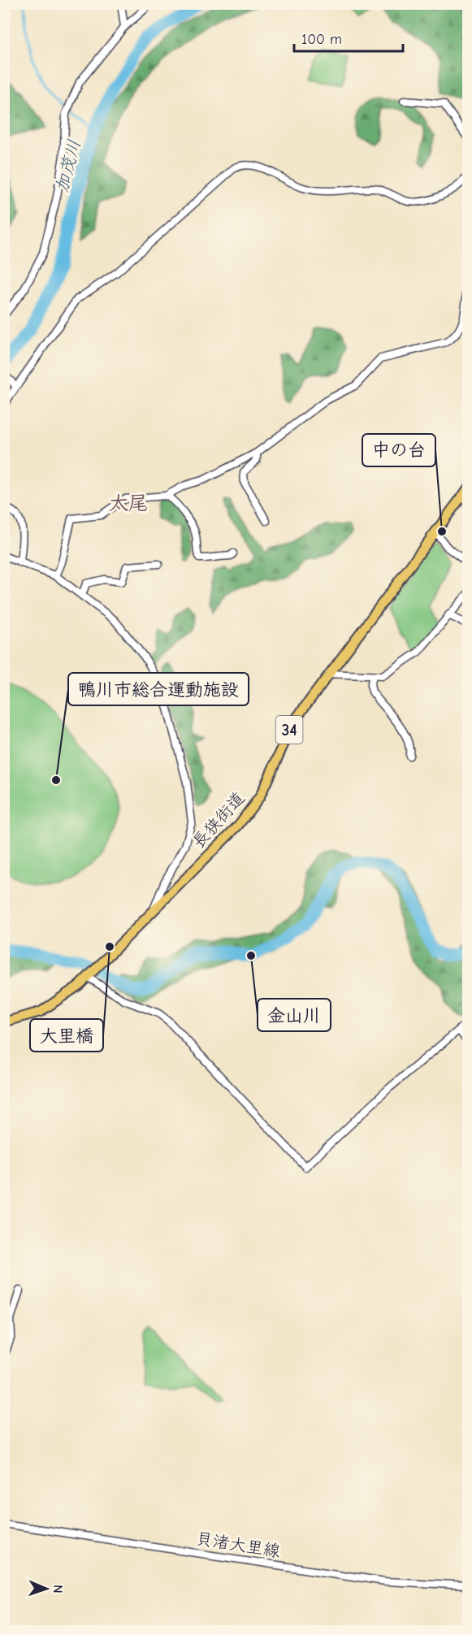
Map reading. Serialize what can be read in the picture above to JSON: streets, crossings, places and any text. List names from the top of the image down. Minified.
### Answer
{"streets":{"main road":["34","長狭街道"],"street":["貝渚大里線"]},"districts":["太尾"],"water":["加茂川"],"places":["中の台","鴨川市総合運動施設","大里橋","金山川"],"scale_bar":"100 m","north":"right"}
